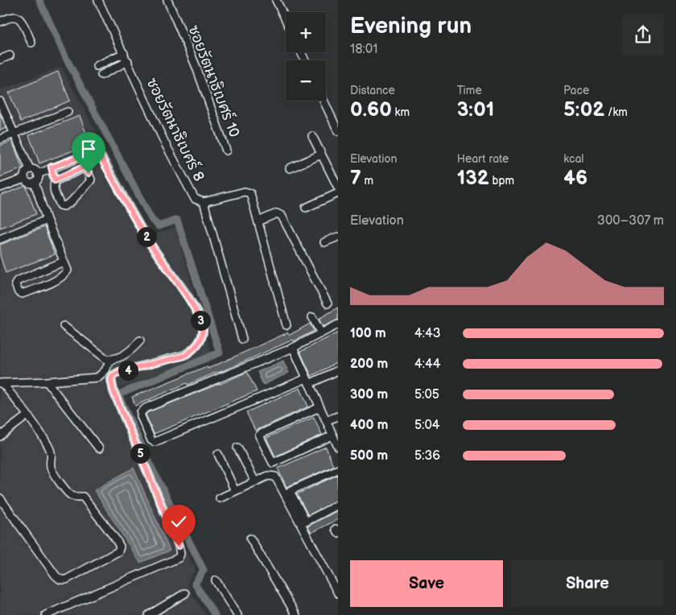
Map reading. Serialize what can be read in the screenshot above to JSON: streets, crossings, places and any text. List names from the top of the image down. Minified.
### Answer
{"streets":{"street":["ซอยรัตนาธิเบศร์ 10","ซอยรัตนาธิเบศร์ 8"]},"page":{"heading":["Evening run","18:01"],"map_buttons":["+","−"],"stats":[["Distance","0.60 km"],["Time","3:01"],["Pace","5:02 /km"],["Elevation","7 m"],["Heart rate","132 bpm"],["kcal","46"]],"chart":["Elevation","300–307 m"],"pins":["2","3","4","5"],"list":[{"name":"100 m","note":"4:43"},{"name":"200 m","note":"4:44"},{"name":"300 m","note":"5:05"},{"name":"400 m","note":"5:04"},{"name":"500 m","note":"5:36"}],"buttons":["Save","Share"]}}
